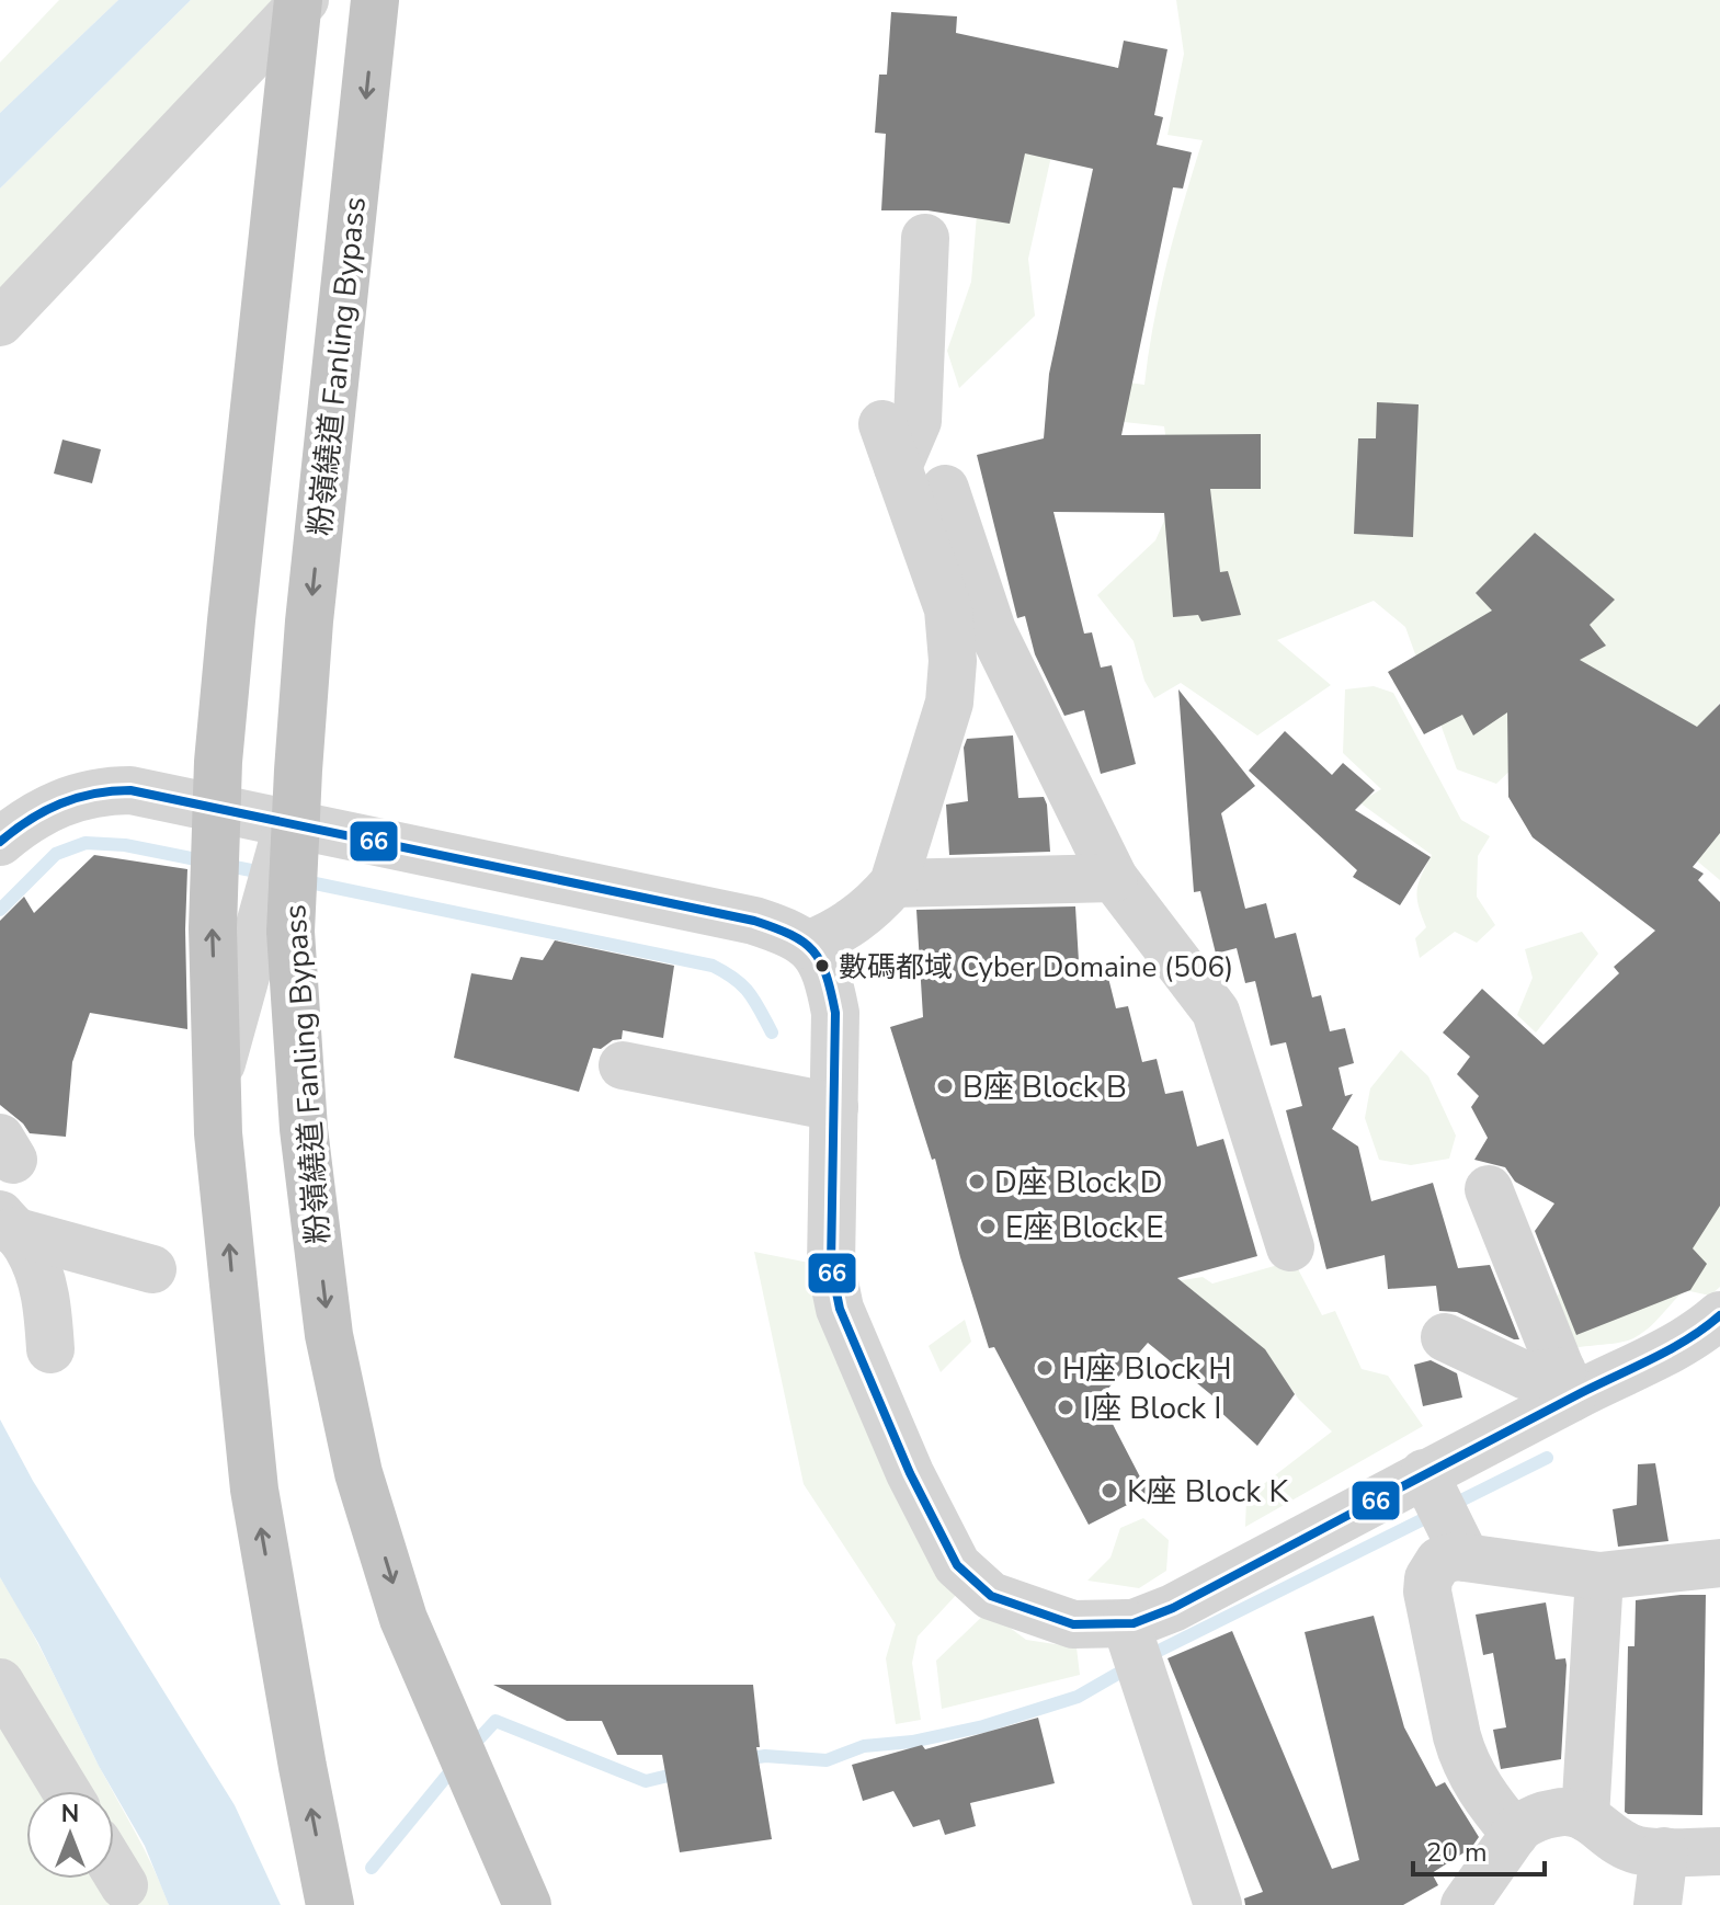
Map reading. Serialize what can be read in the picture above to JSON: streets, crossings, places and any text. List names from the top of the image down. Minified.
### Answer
{"streets":{"highway":["粉嶺繞道 Fanling Bypass"]},"places":["數碼都域 Cyber Domaine (506)","B座 Block B","D座 Block D","E座 Block E","H座 Block H","I座 Block I","K座 Block K"],"lines":["transit line 66"],"scale_bar":"20 m","north":"top"}
